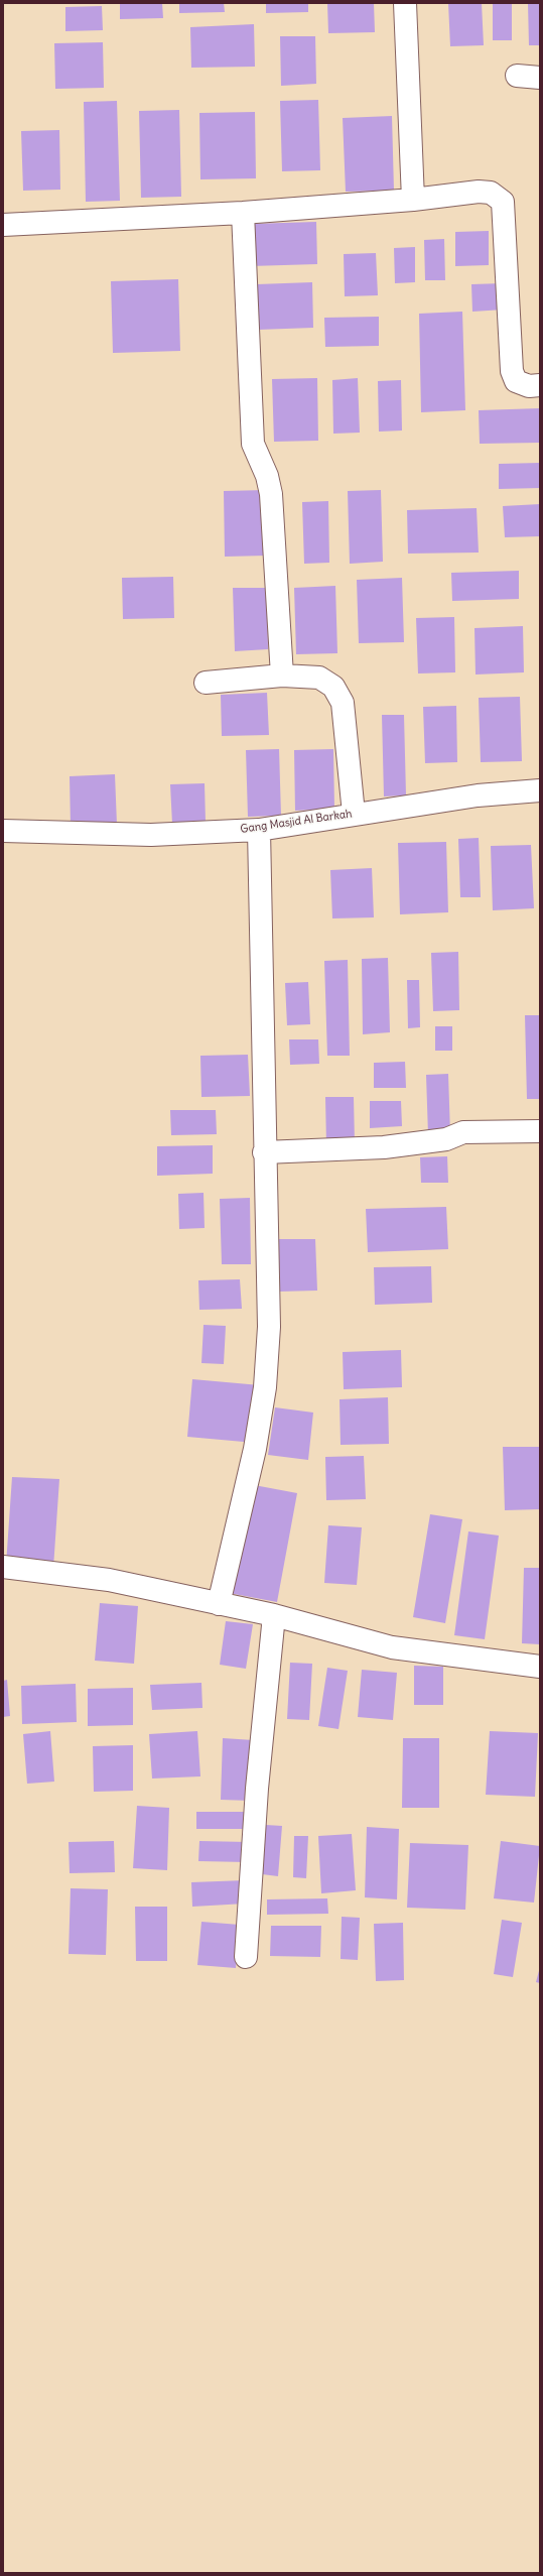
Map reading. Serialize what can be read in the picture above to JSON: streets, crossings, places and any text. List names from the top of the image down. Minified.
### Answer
{"streets":{"street":["Gang Masjid Al Barkah"]}}
